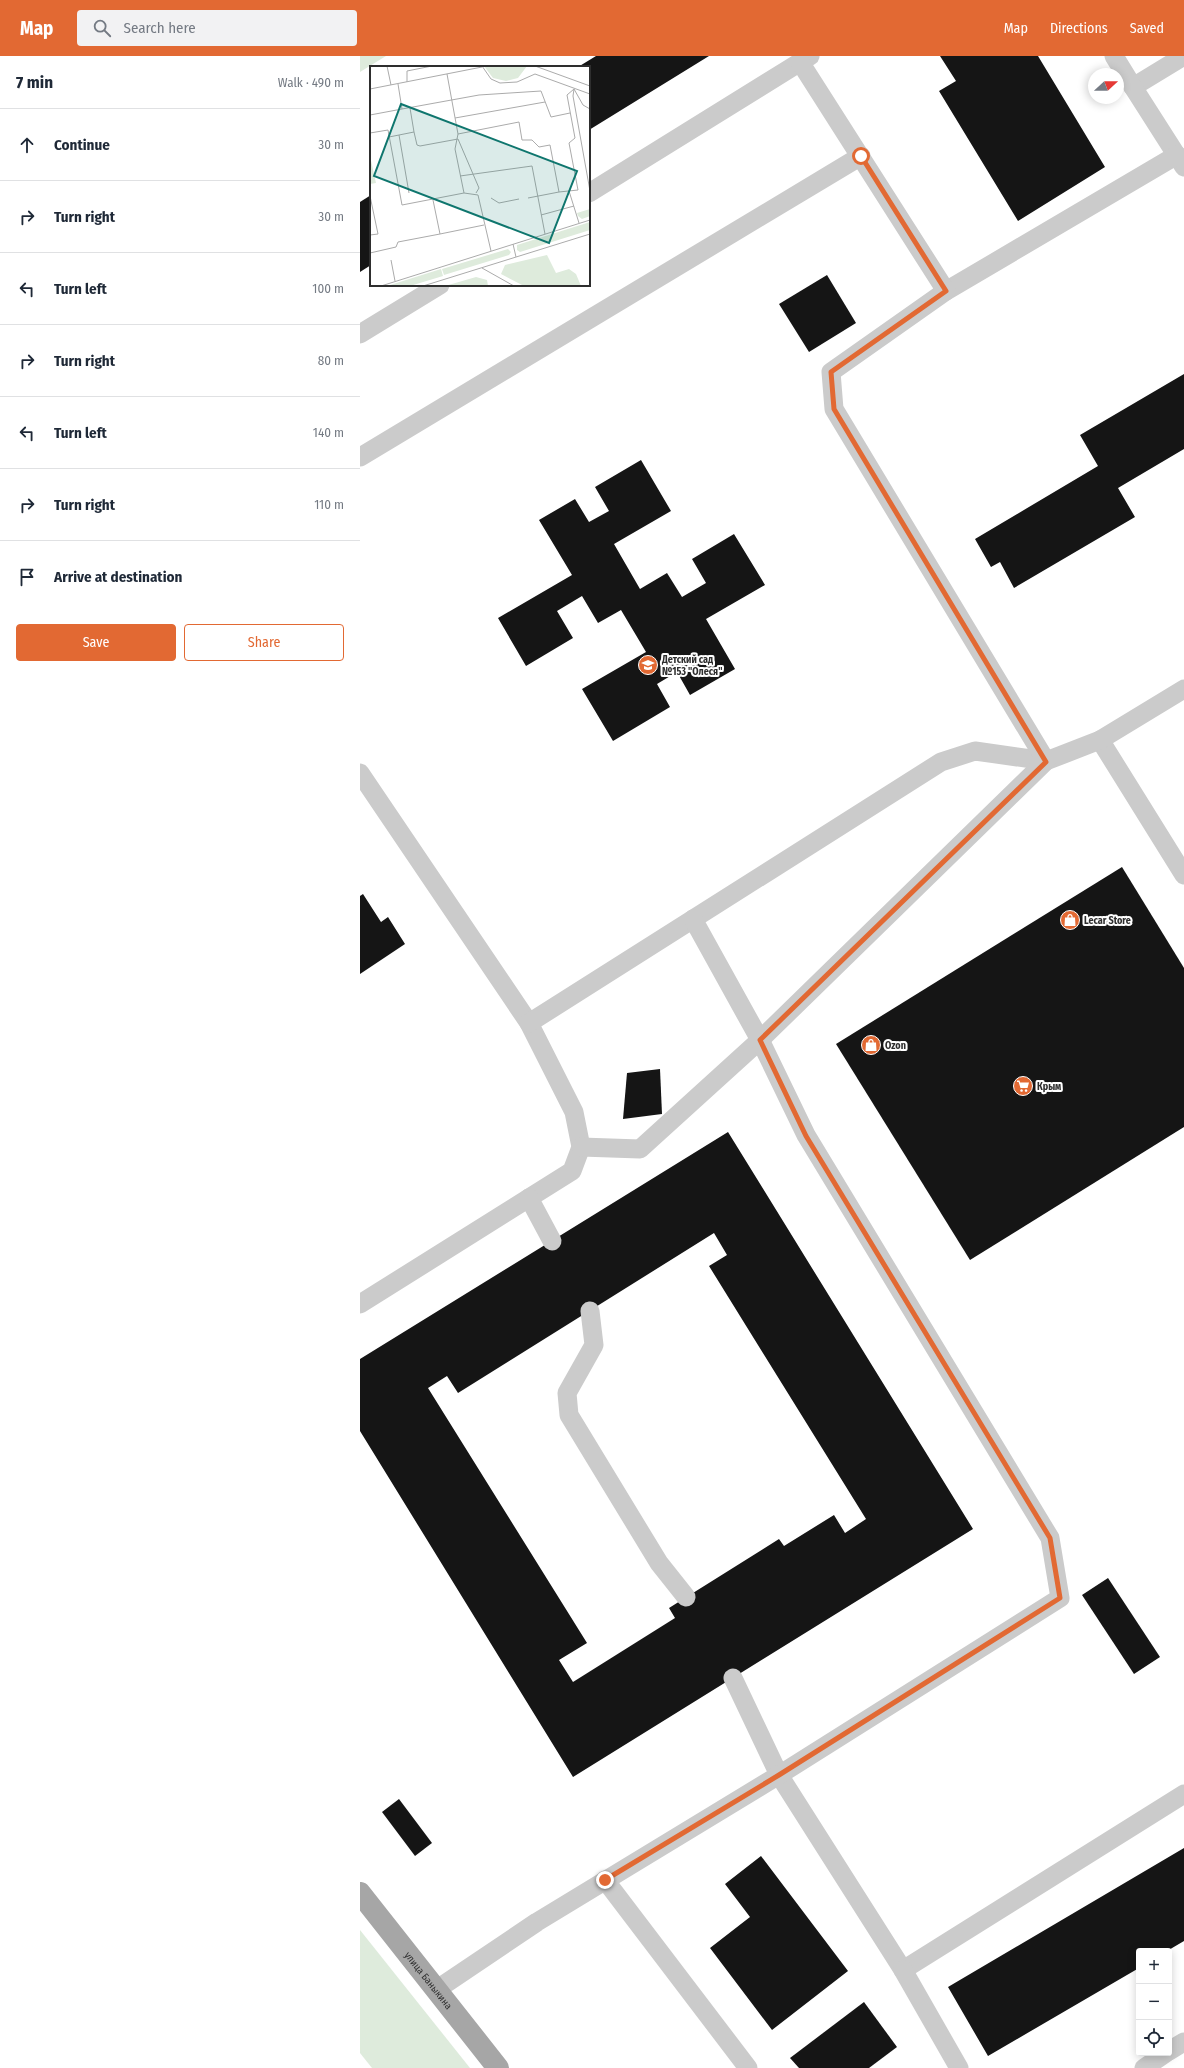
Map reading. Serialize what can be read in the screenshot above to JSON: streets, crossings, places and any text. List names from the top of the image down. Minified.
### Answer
{"streets":{"main road":["улица Баныкина"]},"places":{"school or university":["Детский сад №153 \"Олеся\""],"shop":["Lecar Store","Ozon"],"supermarket":["Крым"]},"north":"right","page":{"header":"Map","search":"Search here","nav":["Map","Directions","Saved"],"heading":["7 min","Walk · 490 m"],"list":[["Continue","30 m"],["Turn right","30 m"],["Turn left","100 m"],["Turn right","80 m"],["Turn left","140 m"],["Turn right","110 m"],"Arrive at destination"],"buttons":["Save","Share"],"map_buttons":["+","−"]}}
